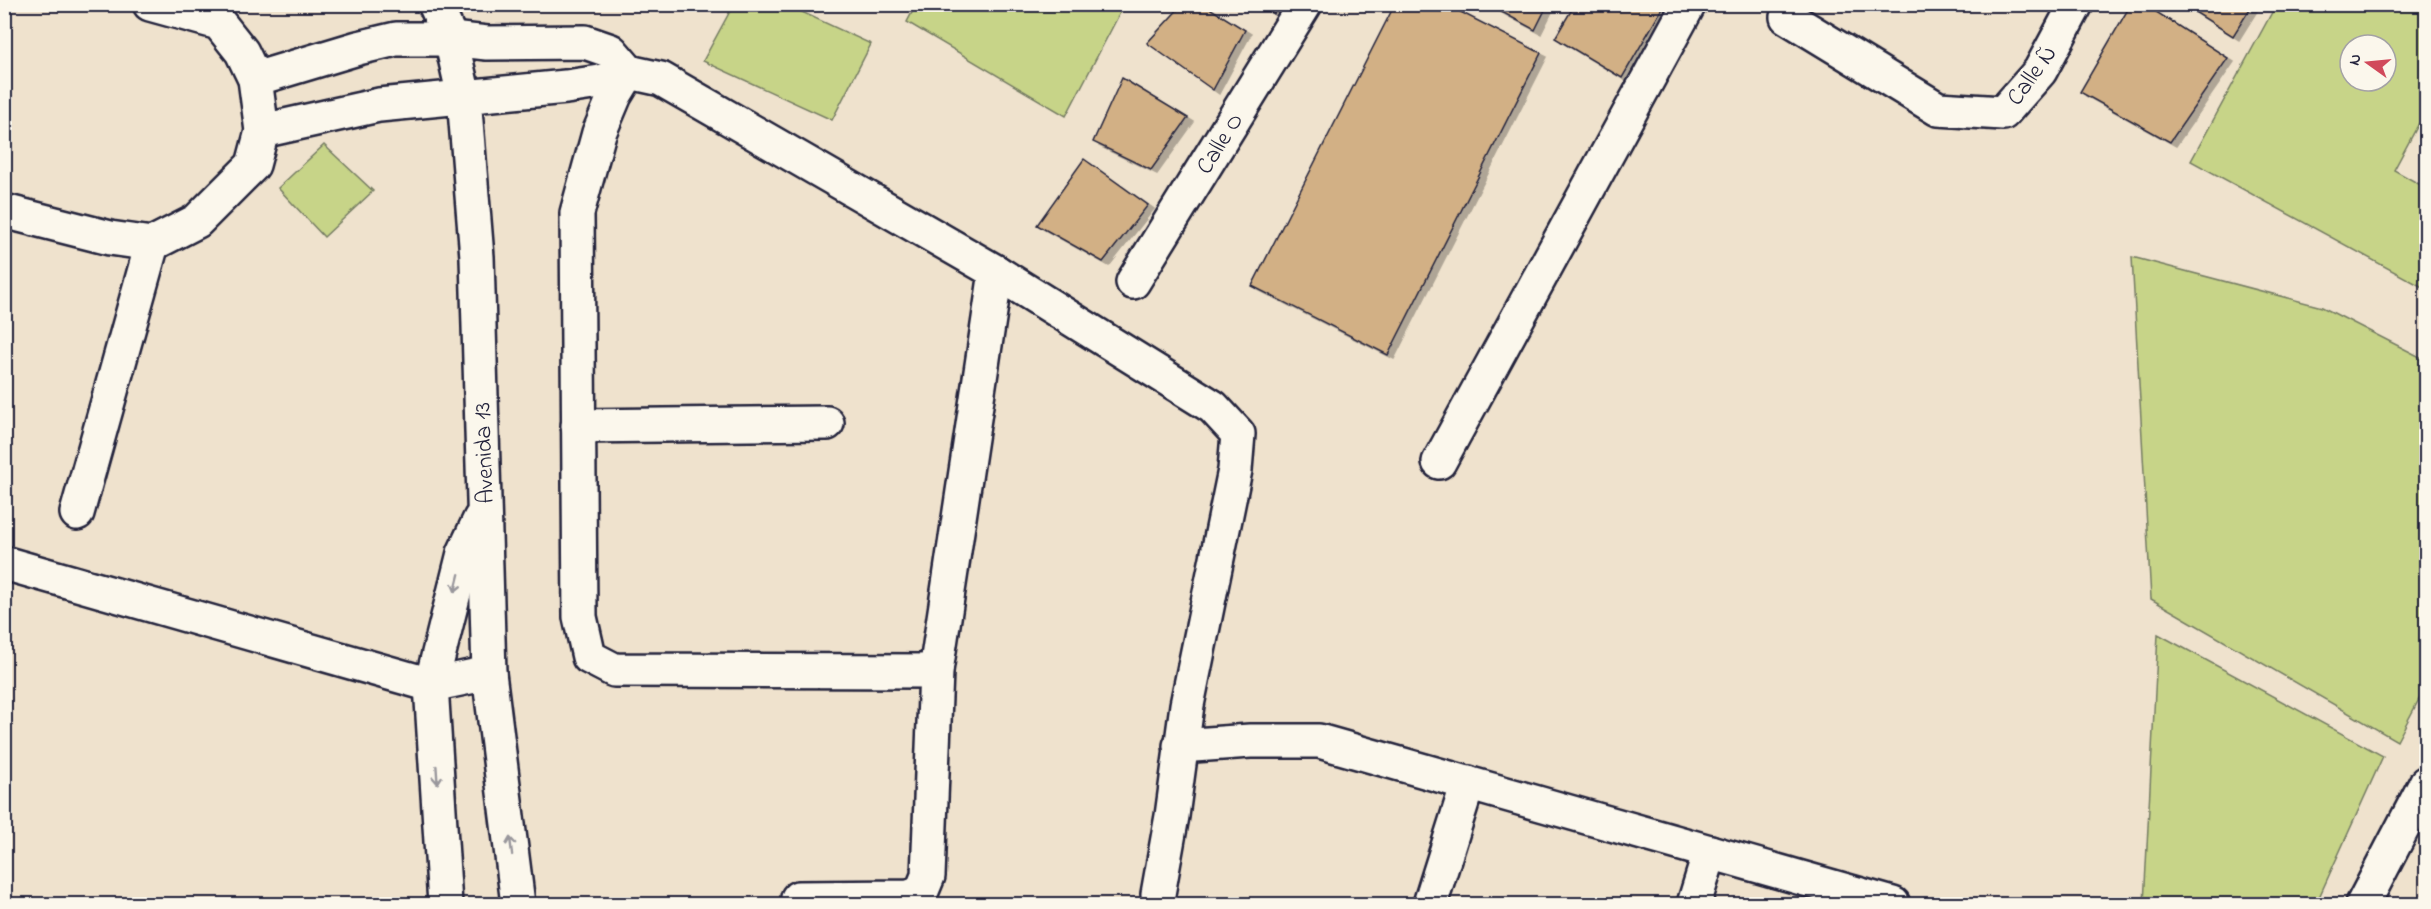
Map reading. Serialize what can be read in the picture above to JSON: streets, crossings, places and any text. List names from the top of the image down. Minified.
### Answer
{"streets":{"street":["Calle Ñ","Calle O","Avenida 13"]},"north":"left"}
